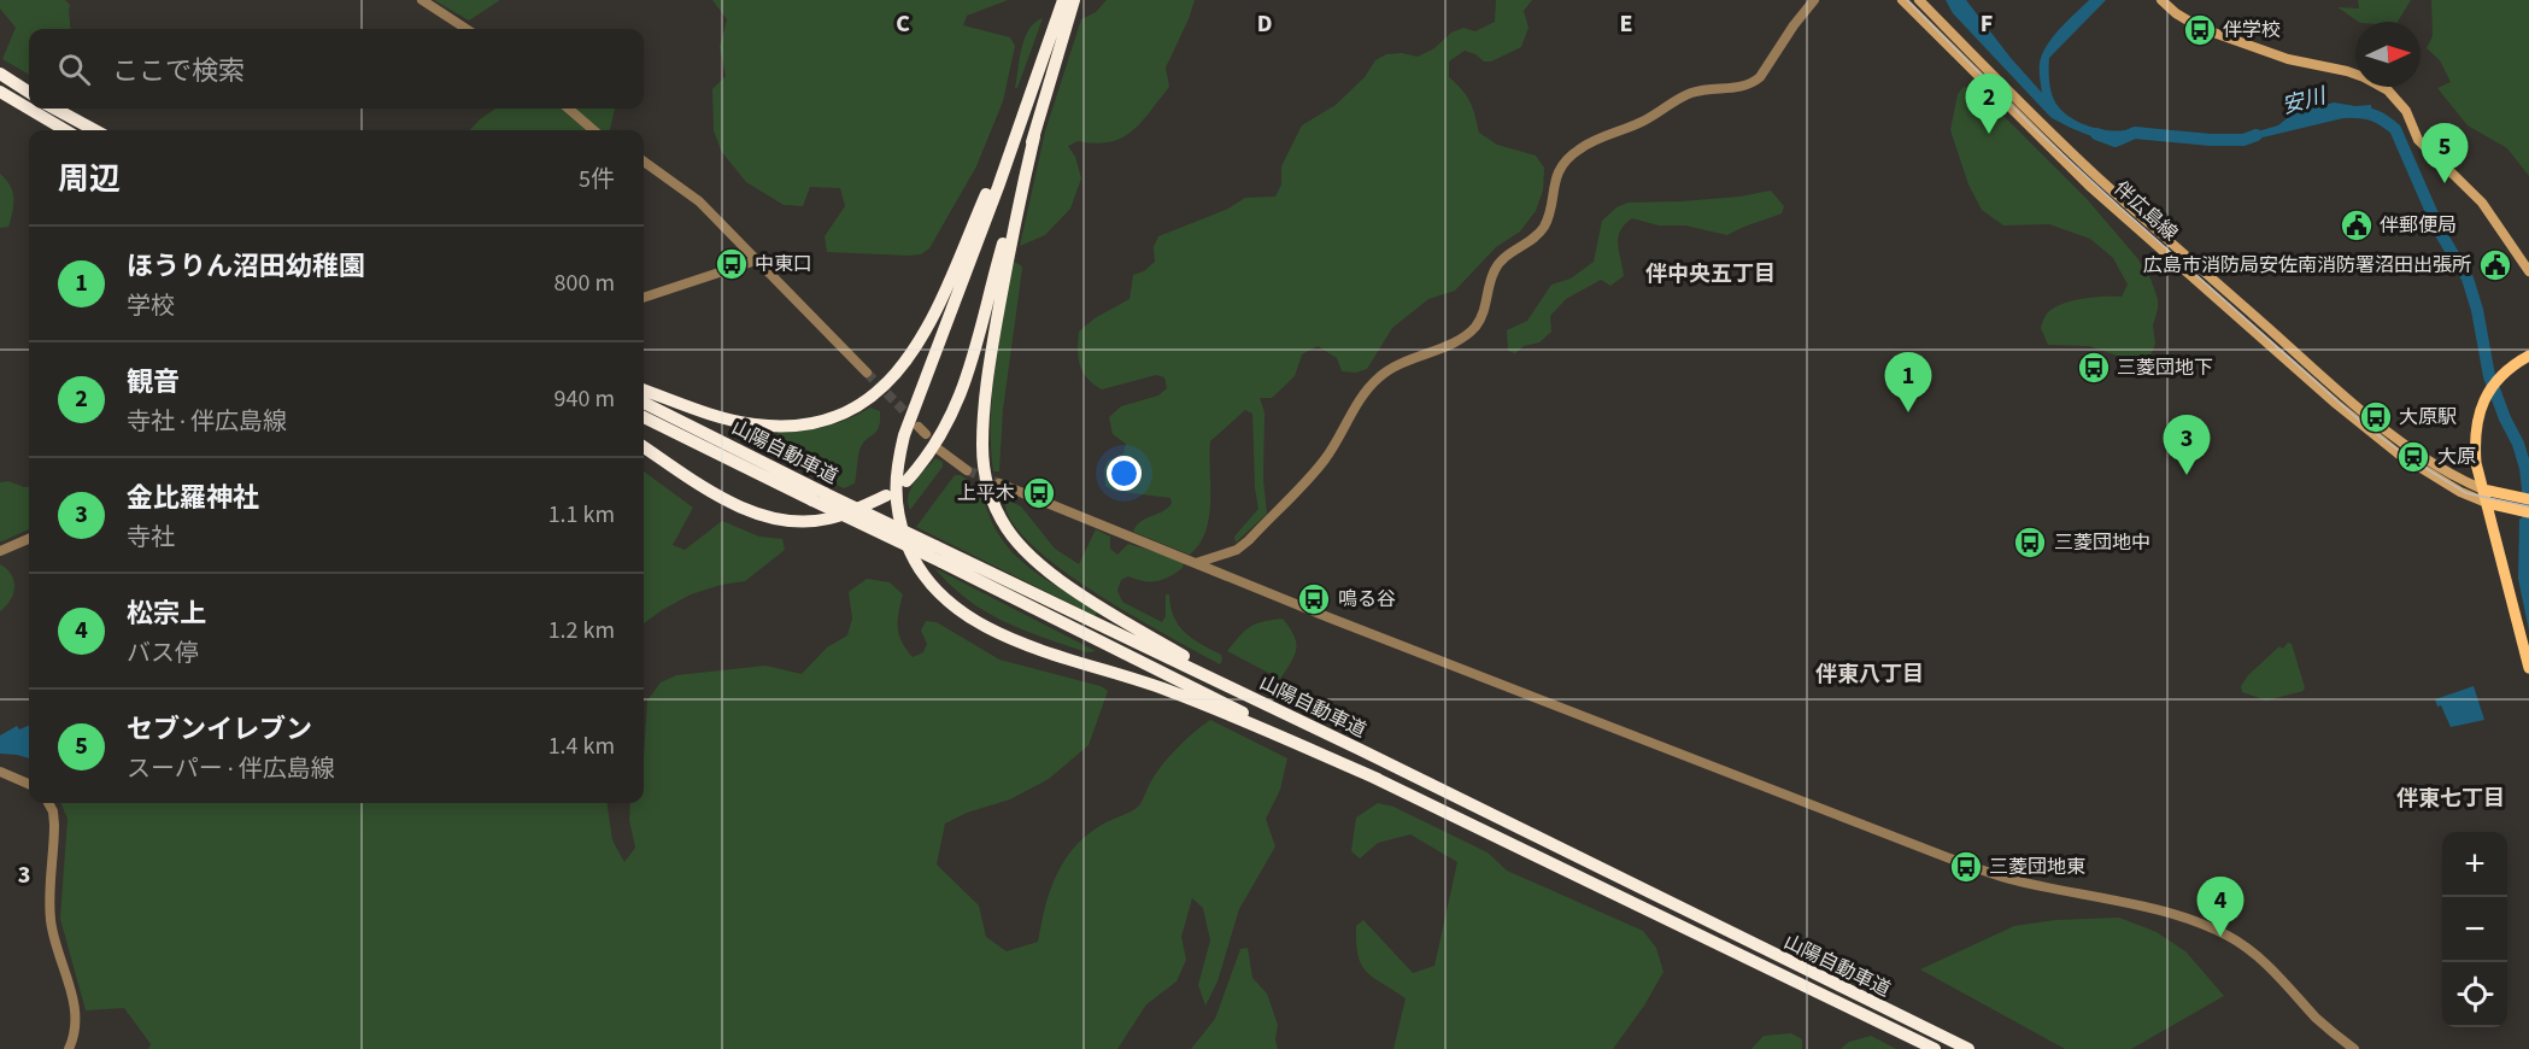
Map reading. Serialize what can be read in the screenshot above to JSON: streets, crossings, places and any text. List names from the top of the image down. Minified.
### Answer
{"streets":{"highway":["山陽自動車道"],"main road":["伴広島線"]},"districts":["伴中央五丁目","伴東八丁目","伴東七丁目"],"water":["安川"],"places":{"bus stop":["伴学校","中東口","三菱団地下","大原駅","上平木","三菱団地中","鳴る谷","三菱団地東"],"public building":["伴郵便局","広島市消防局安佐南消防署沼田出張所"],"station":["大原"]},"north":"right","page":{"search":"ここで検索","pins":["2","5","1","3","4"],"heading":["周辺","5件"],"list":[{"mark":"1","name":"ほうりん沼田幼稚園","note":"学校","value":"800 m"},{"mark":"2","name":"観音","note":"寺社 · 伴広島線","value":"940 m"},{"mark":"3","name":"金比羅神社","note":"寺社","value":"1.1 km"},{"mark":"4","name":"松宗上","note":"バス停","value":"1.2 km"},{"mark":"5","name":"セブンイレブン","note":"スーパー · 伴広島線","value":"1.4 km"}],"map_buttons":["+","−"]},"grid":{"columns":["C","D","E","F"],"rows":["3"]}}
